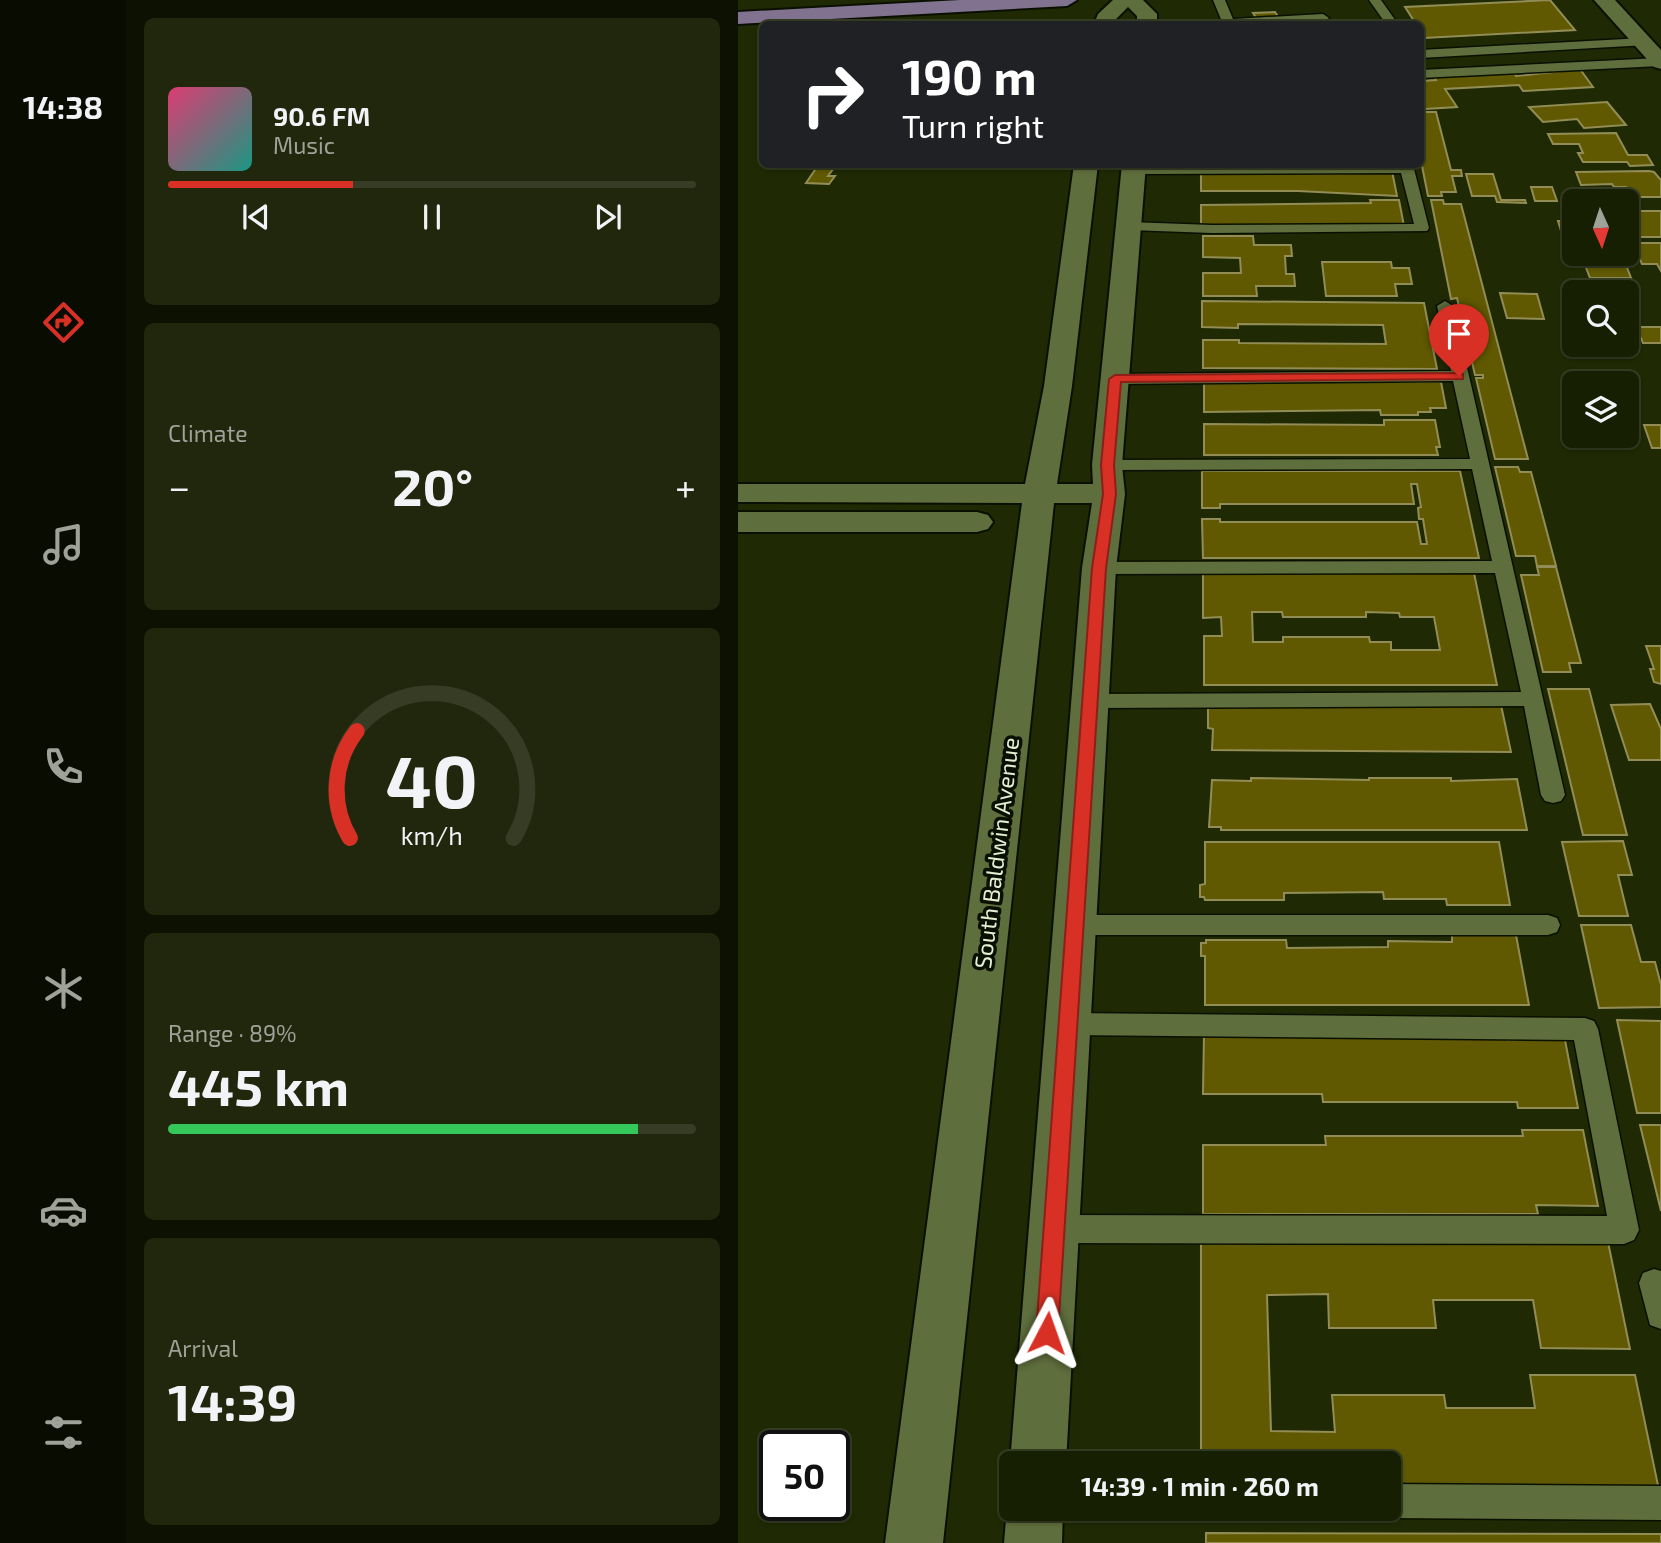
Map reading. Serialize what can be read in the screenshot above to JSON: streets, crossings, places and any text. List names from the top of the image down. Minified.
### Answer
{"streets":{"main road":["South Baldwin Avenue"]},"north":"bottom","page":{"tabs":"14:38","turn":["190 m","Turn right"],"song":["90.6 FM","Music"],"tile":["Climate",["Range · 89%","445 km"],["Arrival","14:39"]],"heat":["−","20°","+"],"limit":"50","trip":"14:39 · 1 min · 260 m","gauge":["40","km/h"]}}
